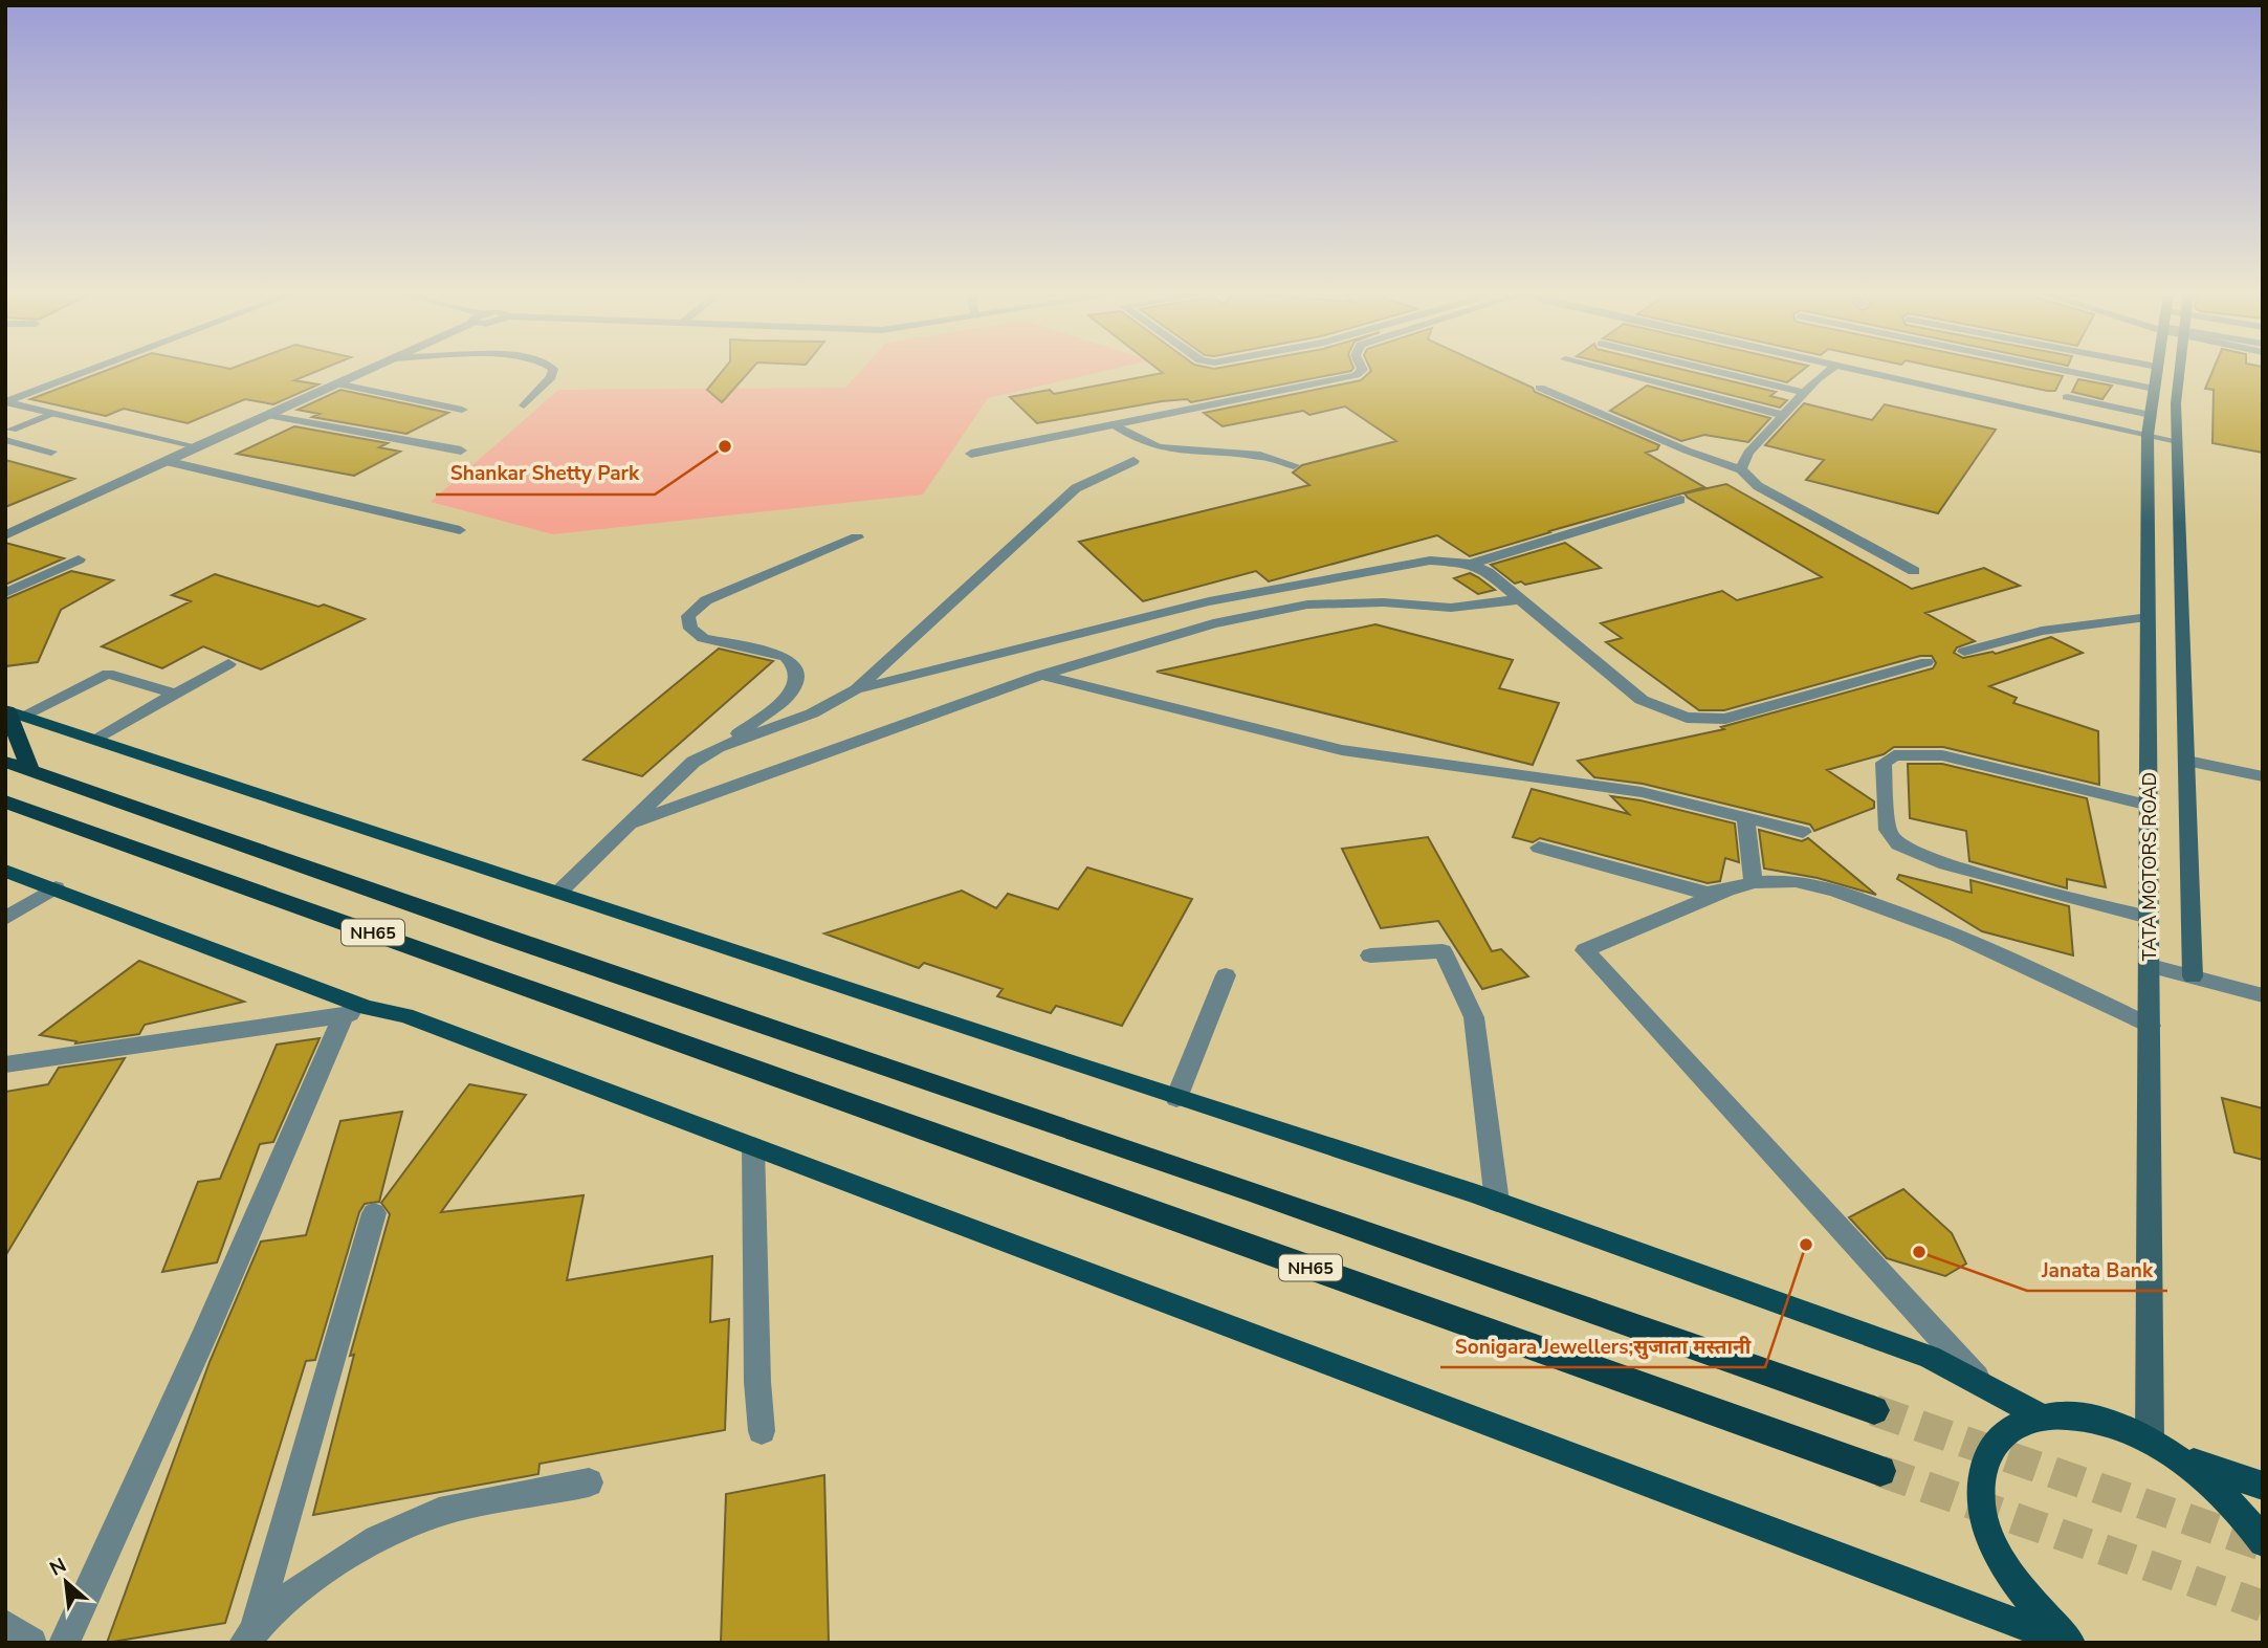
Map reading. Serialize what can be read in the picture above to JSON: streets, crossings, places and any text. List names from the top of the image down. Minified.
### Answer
{"streets":{"highway":["NH65"],"main road":["TATA MOTORS ROAD"]},"places":["Shankar Shetty Park","Sonigara Jewellers;सुजाता मस्तानी","Janata Bank"],"north":"top left"}
